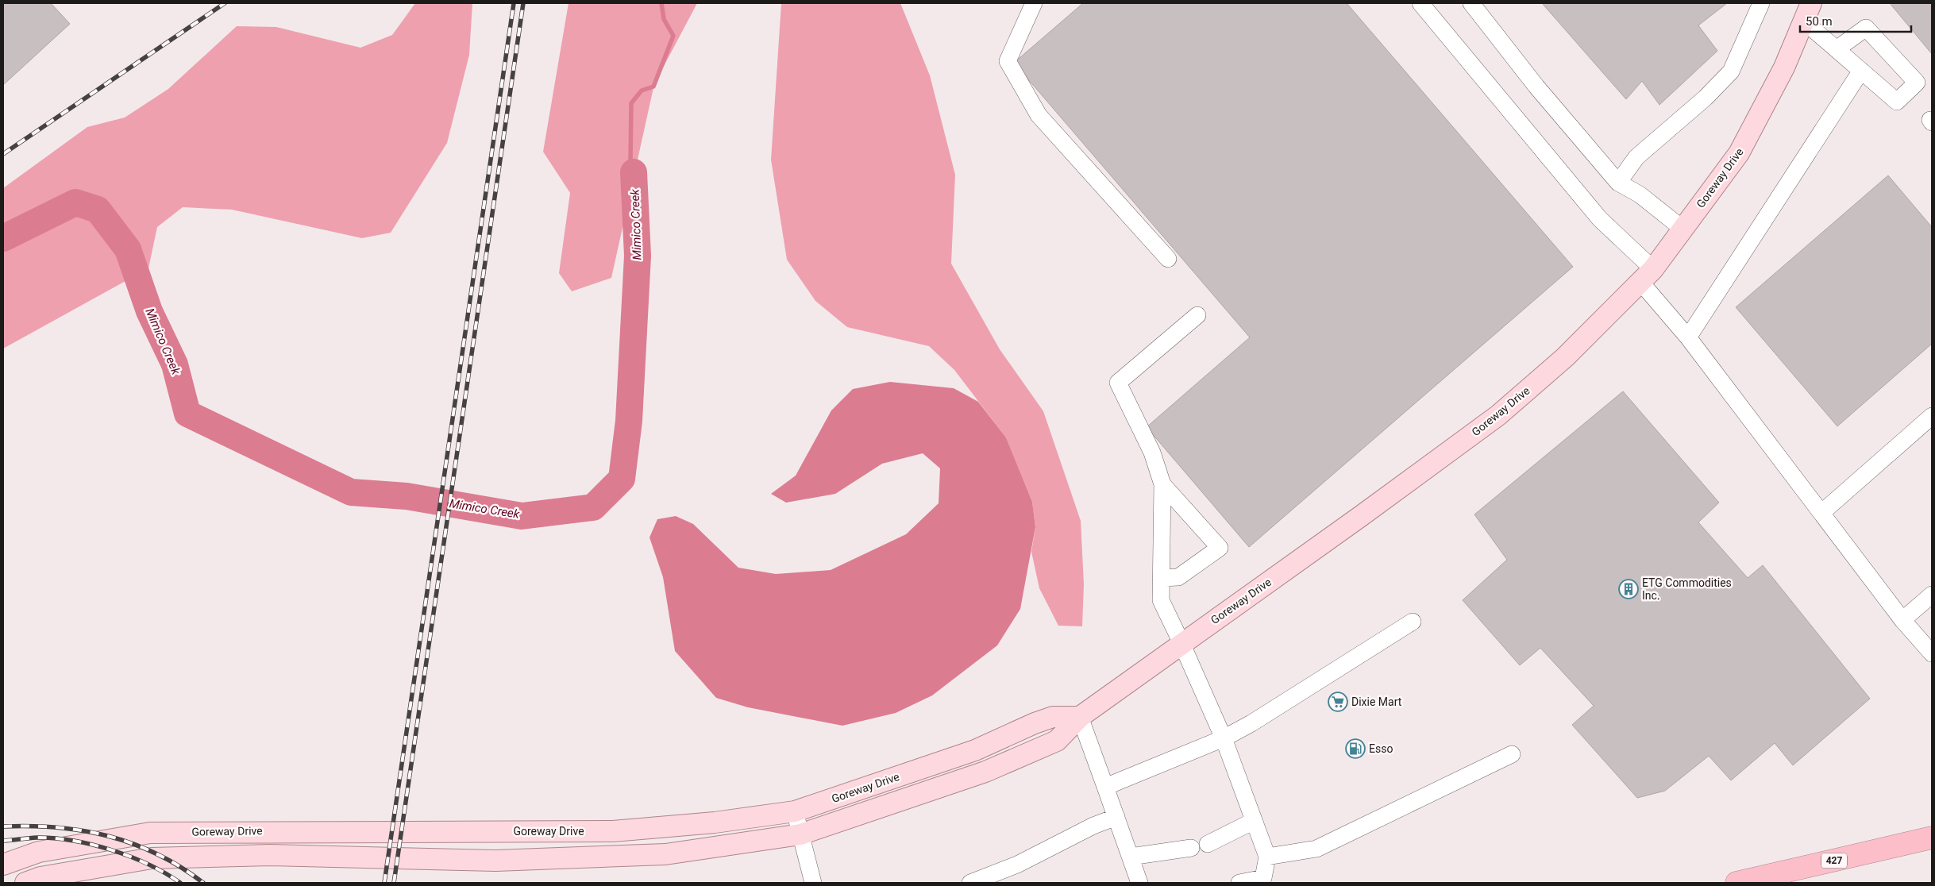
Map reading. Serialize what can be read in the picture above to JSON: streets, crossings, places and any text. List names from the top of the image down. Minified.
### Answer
{"streets":{"highway":["427"],"main road":["Goreway Drive"]},"water":["Mimico Creek"],"places":{"building":["ETG Commodities Inc."],"supermarket":["Dixie Mart"],"fuel station":["Esso"]},"scale_bar":"50 m"}
